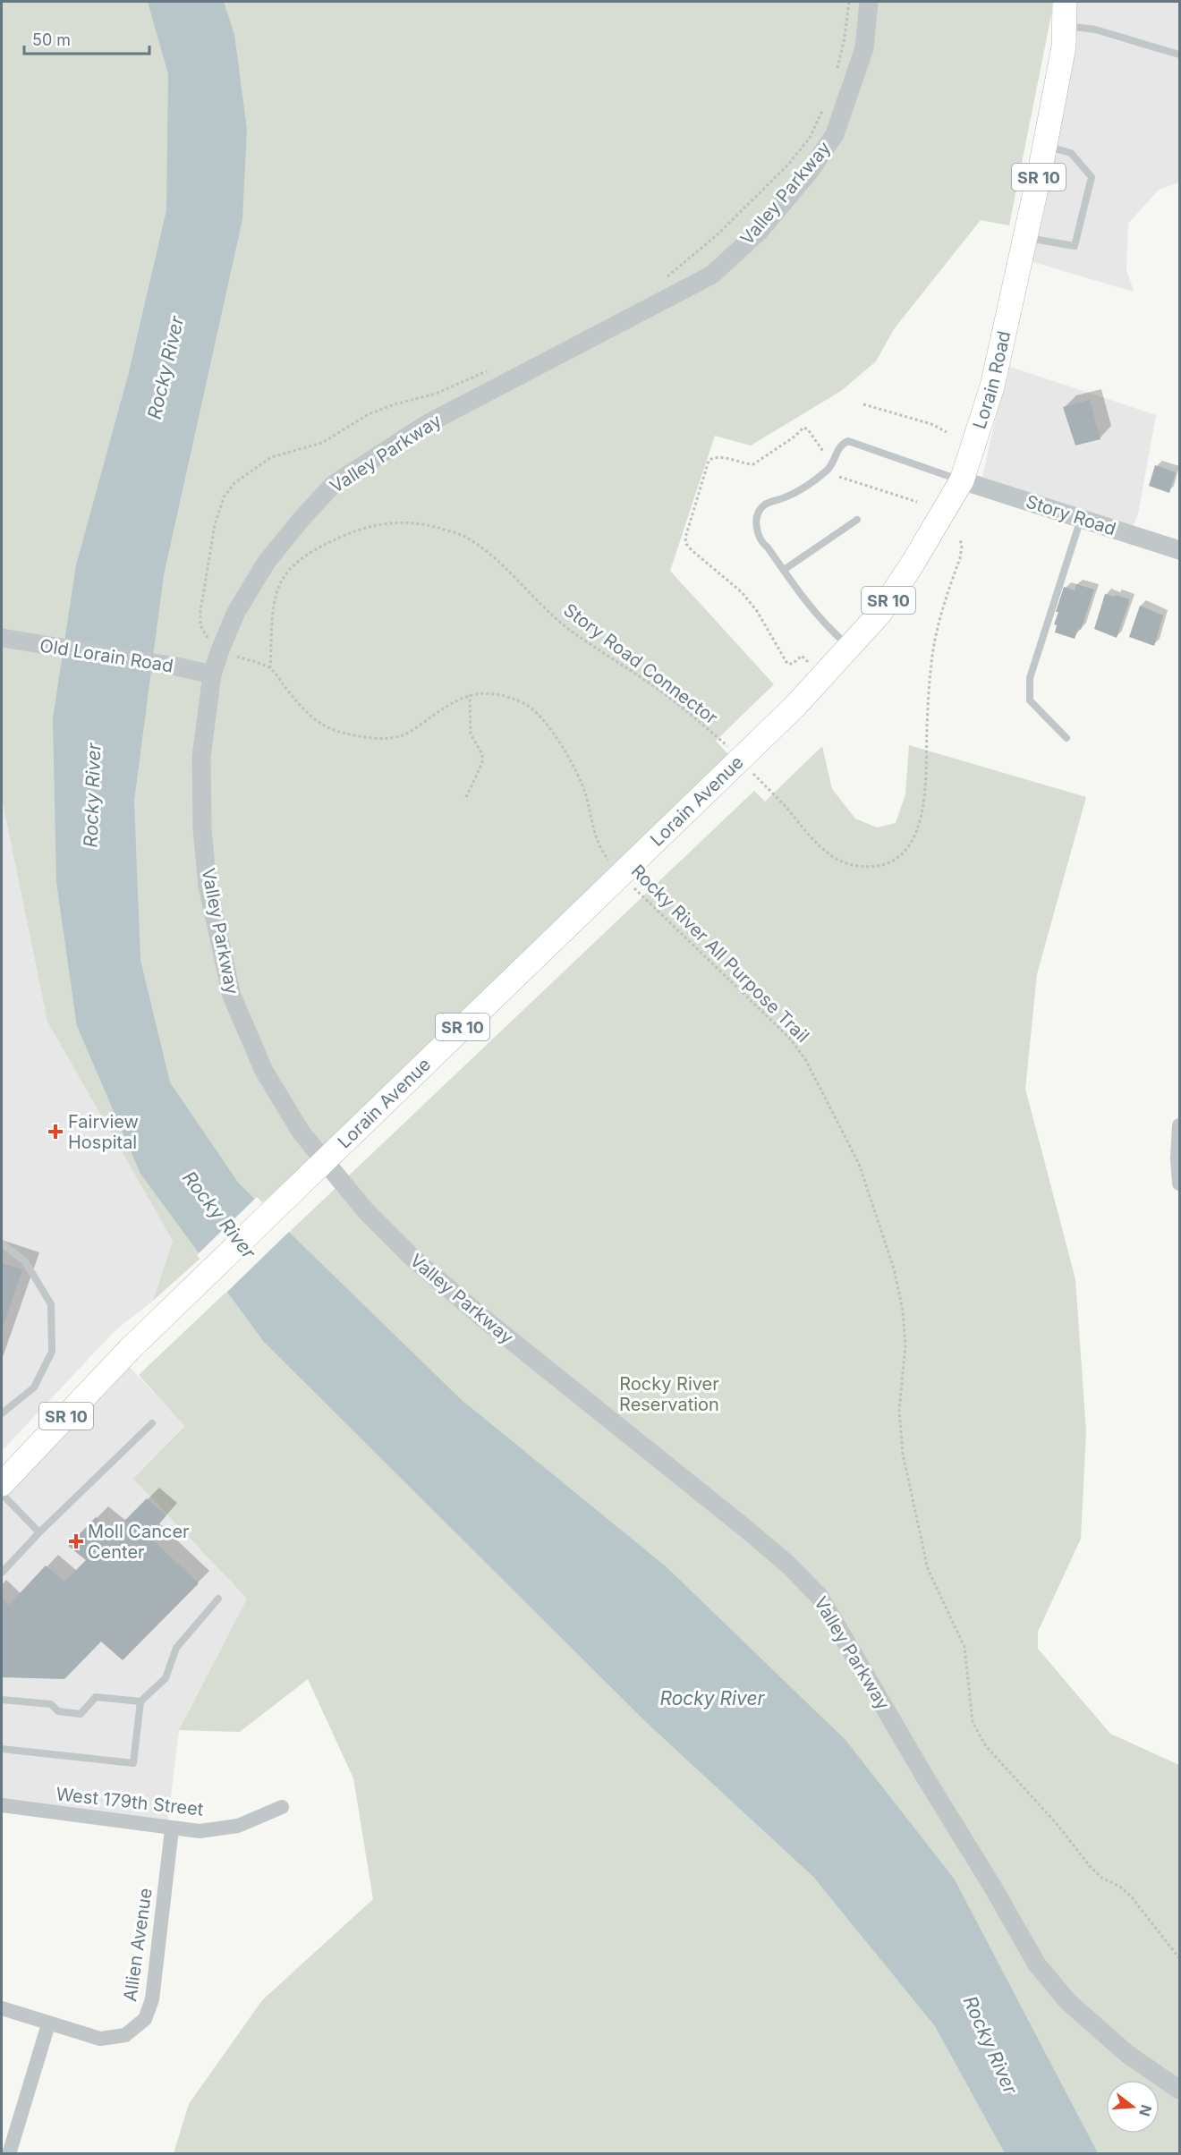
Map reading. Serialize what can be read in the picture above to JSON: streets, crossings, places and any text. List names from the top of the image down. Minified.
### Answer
{"streets":{"main road":["SR 10","Lorain Road","Lorain Avenue"],"street":["Valley Parkway","Story Road","Old Lorain Road","West 179th Street","Allien Avenue"],"path":["Story Road Connector","Rocky River All Purpose Trail"]},"crossings":[["Valley Parkway","Old Lorain Road"],["Lorain Road","Story Road"],["Lorain Road","Lorain Avenue"],["Story Road Connector","Rocky River All Purpose Trail"],["West 179th Street","Allien Avenue"]],"water":["Rocky River"],"parks":["Rocky River Reservation"],"places":{"health":["Fairview Hospital","Moll Cancer Center"]},"scale_bar":"50 m","north":"right"}
